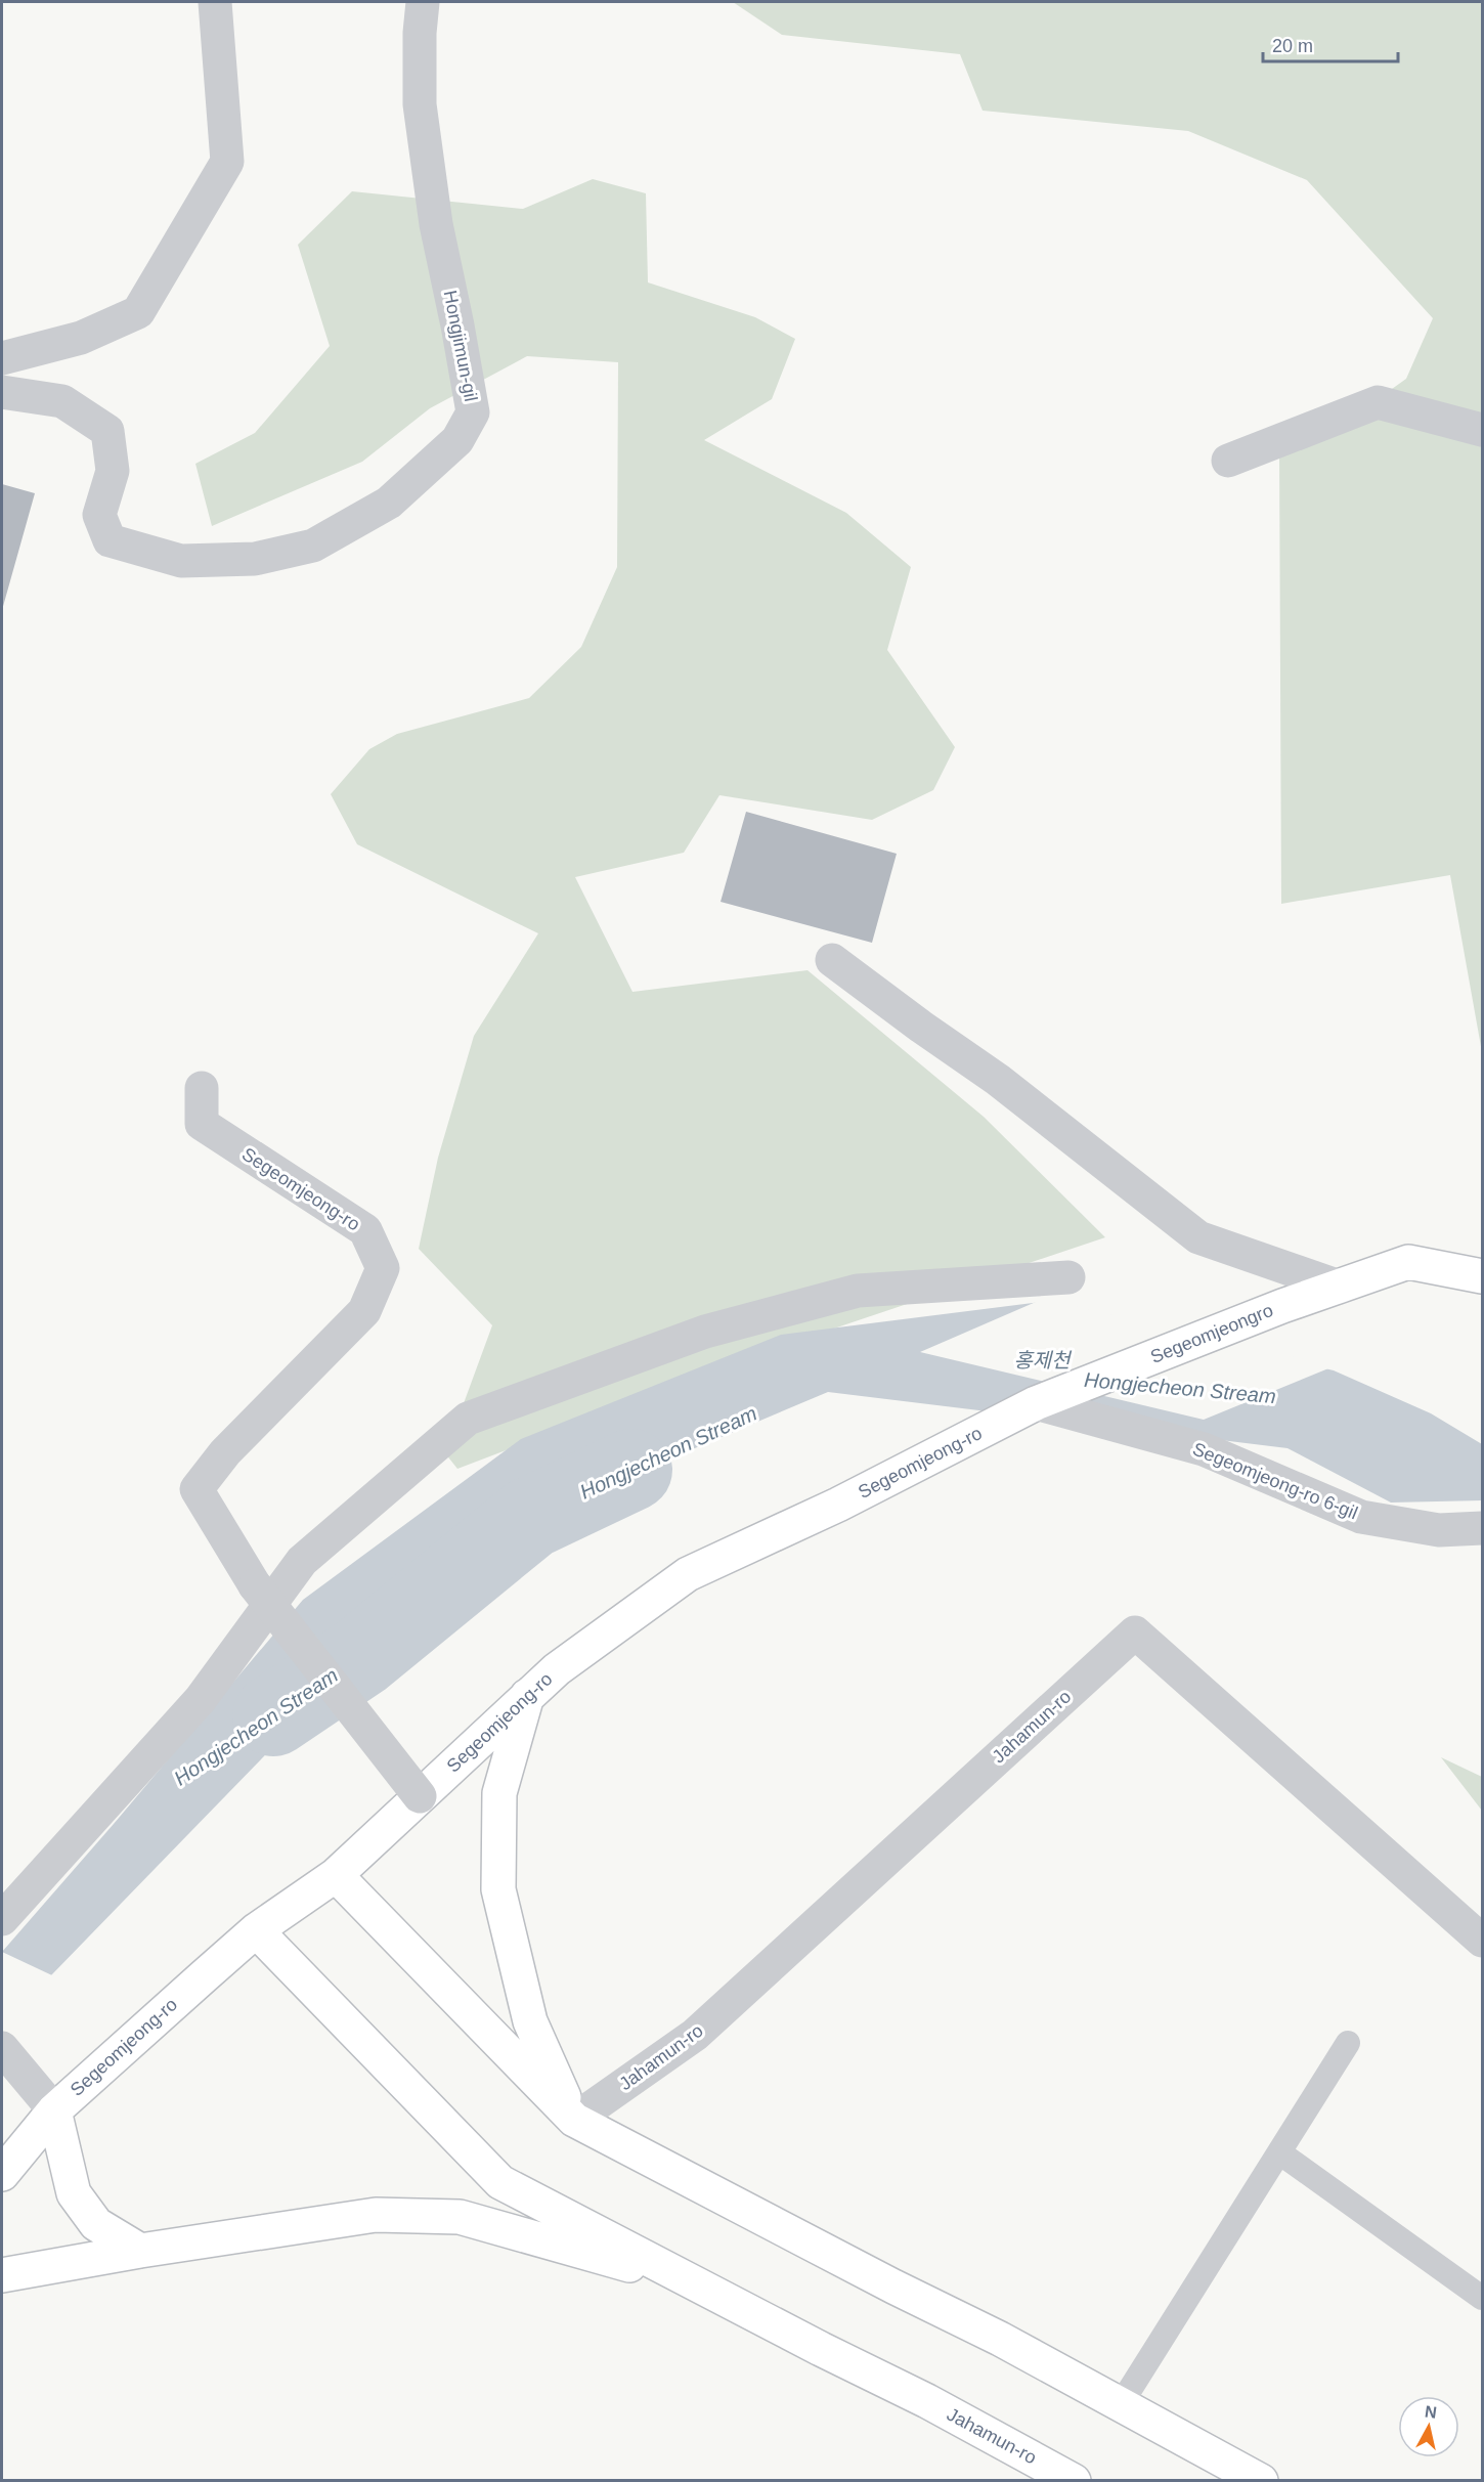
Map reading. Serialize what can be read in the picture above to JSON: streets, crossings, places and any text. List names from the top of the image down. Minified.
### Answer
{"streets":{"main road":["Segeomjeong-ro","Segeomjeongro","Jahamun-ro"],"street":["Hongjimun-gil","Segeomjeong-ro 6-gil"]},"crossings":[["Segeomjeong-ro","Segeomjeongro"],["Segeomjeong-ro","Segeomjeong-ro 6-gil"],["Segeomjeong-ro","Jahamun-ro"]],"water":["홍제천","Hongjecheon Stream"],"scale_bar":"20 m","north":"top"}
